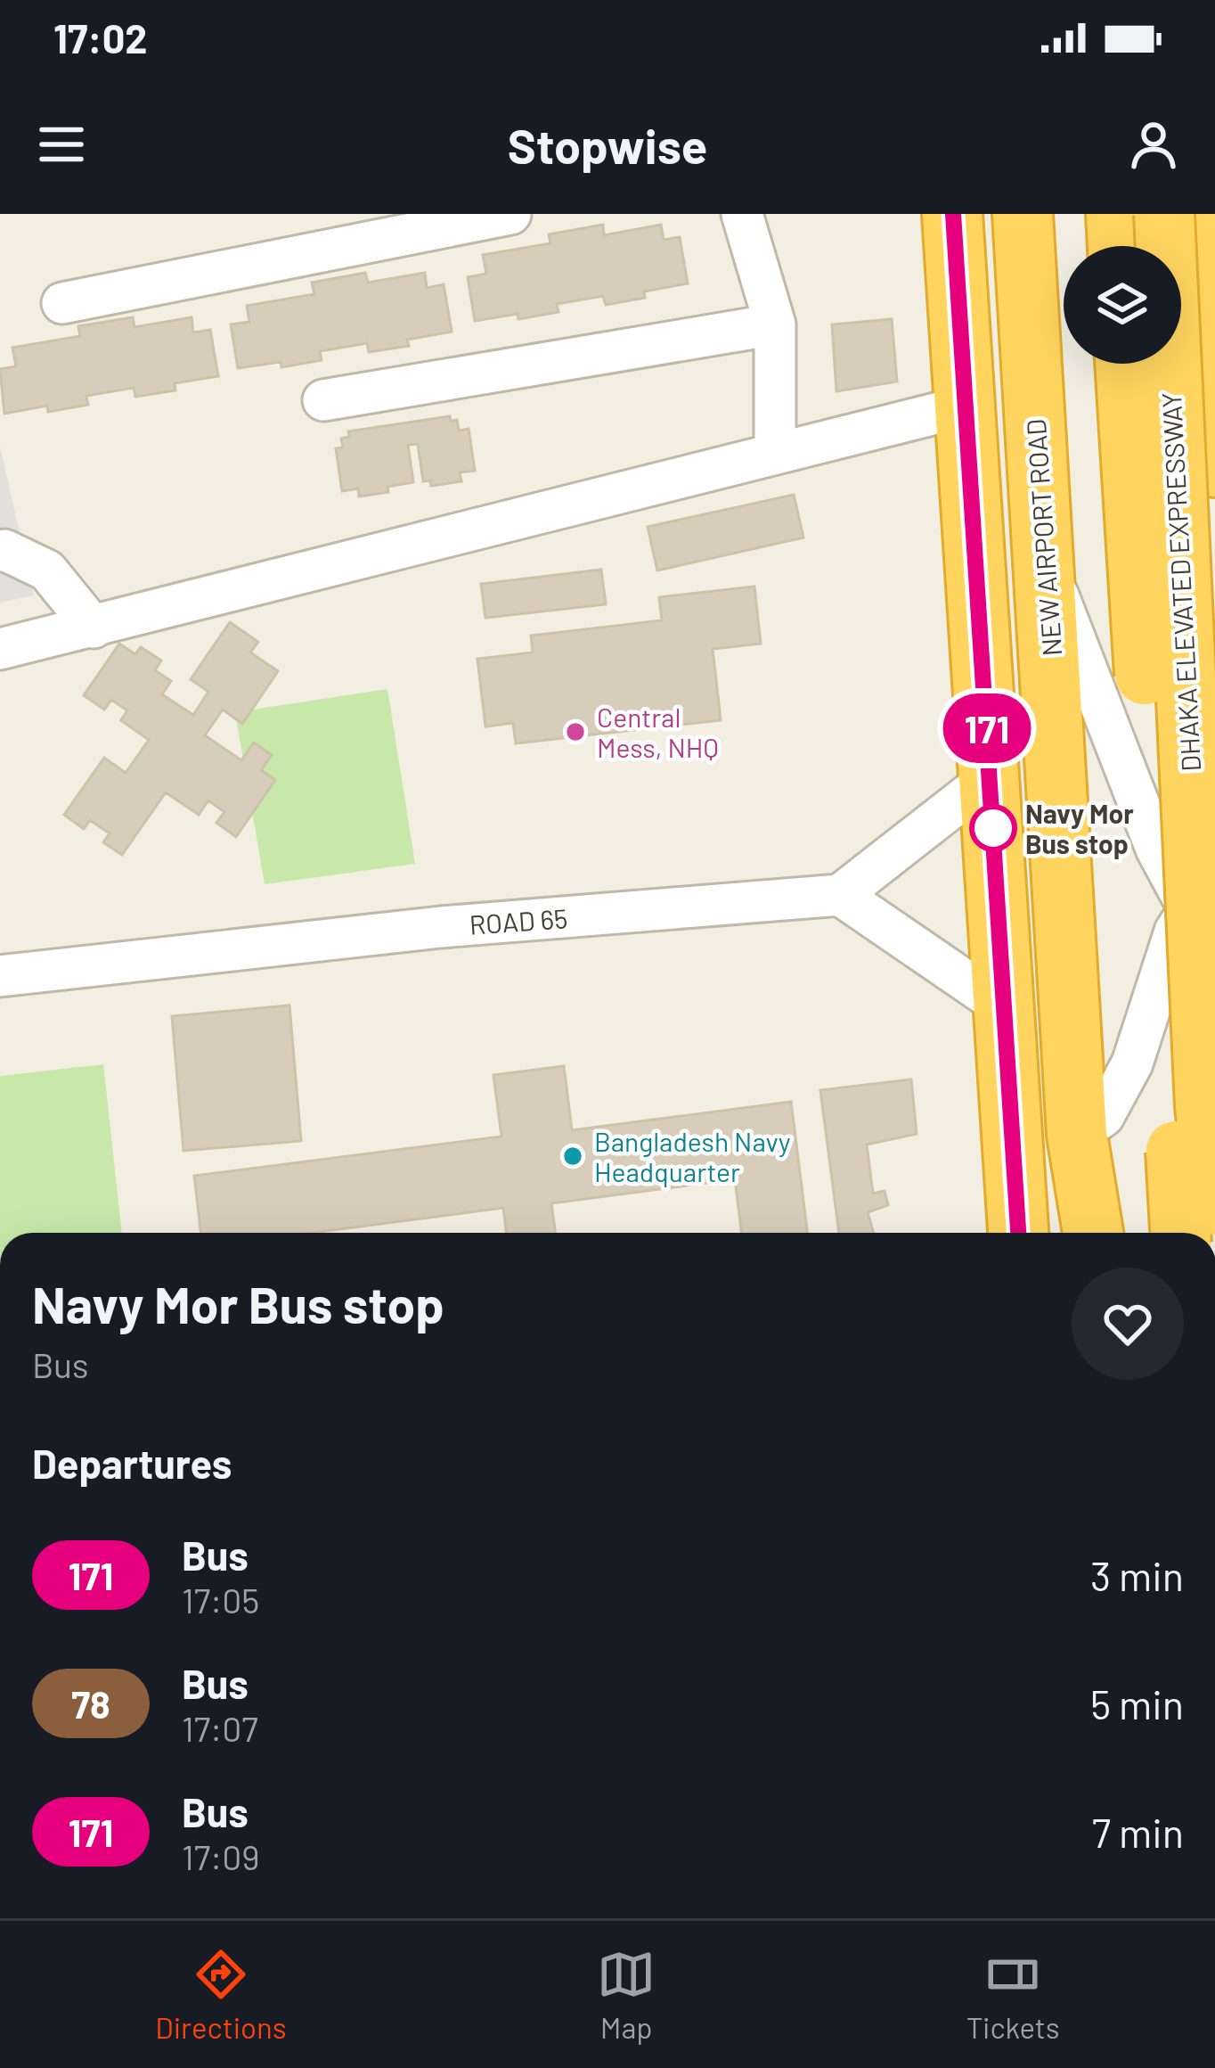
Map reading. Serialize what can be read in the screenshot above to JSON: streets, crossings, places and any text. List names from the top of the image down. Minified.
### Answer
{"streets":{"highway":["NEW AIRPORT ROAD","DHAKA ELEVATED EXPRESSWAY"],"street":["ROAD 65"]},"places":["Central Mess, NHQ","Navy Mor Bus stop","Bangladesh Navy Headquarter"],"lines":["bus line 171"],"page":{"status":"17:02","header":"Stopwise","on_map":"171","heading":[["Navy Mor Bus stop","Bus"],"Departures"],"list":[{"mark":"171","name":"Bus","note":"17:05","value":"3 min"},{"mark":"78","name":"Bus","note":"17:07","value":"5 min"},{"mark":"171","name":"Bus","note":"17:09","value":"7 min"}],"tabs":["Directions","Map","Tickets"]}}
